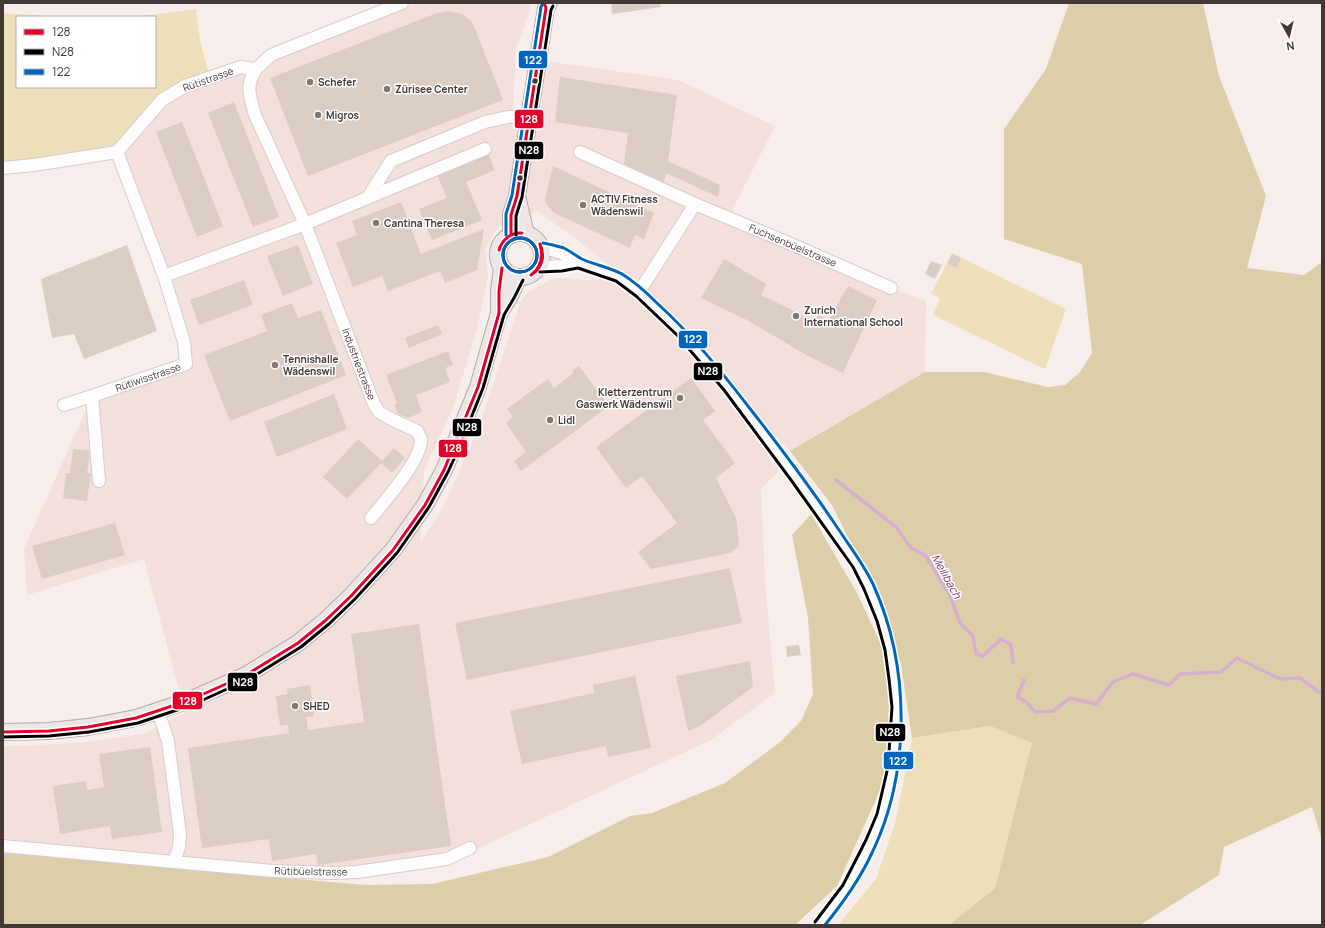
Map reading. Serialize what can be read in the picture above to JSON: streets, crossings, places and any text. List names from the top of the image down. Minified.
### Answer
{"streets":{"street":["Rütistrasse","Fuchsenbüelstrasse","Industriestrasse","Rütiwisstrasse","Rütibüelstrasse"]},"crossings":[["Rütistrasse","Industriestrasse"],["Rütistrasse","Rütiwisstrasse"]],"water":["Meilibach"],"places":["Schefer","Zürisee Center","Migros","ACTIV Fitness Wädenswil","Cantina Theresa","Zurich International School","Tennishalle Wädenswil","Kletterzentrum Gaswerk Wädenswil","Lidl","SHED"],"lines":["transit line 128","transit line 122","transit line N28"],"legend":["128","N28","122"],"north":"bottom"}
